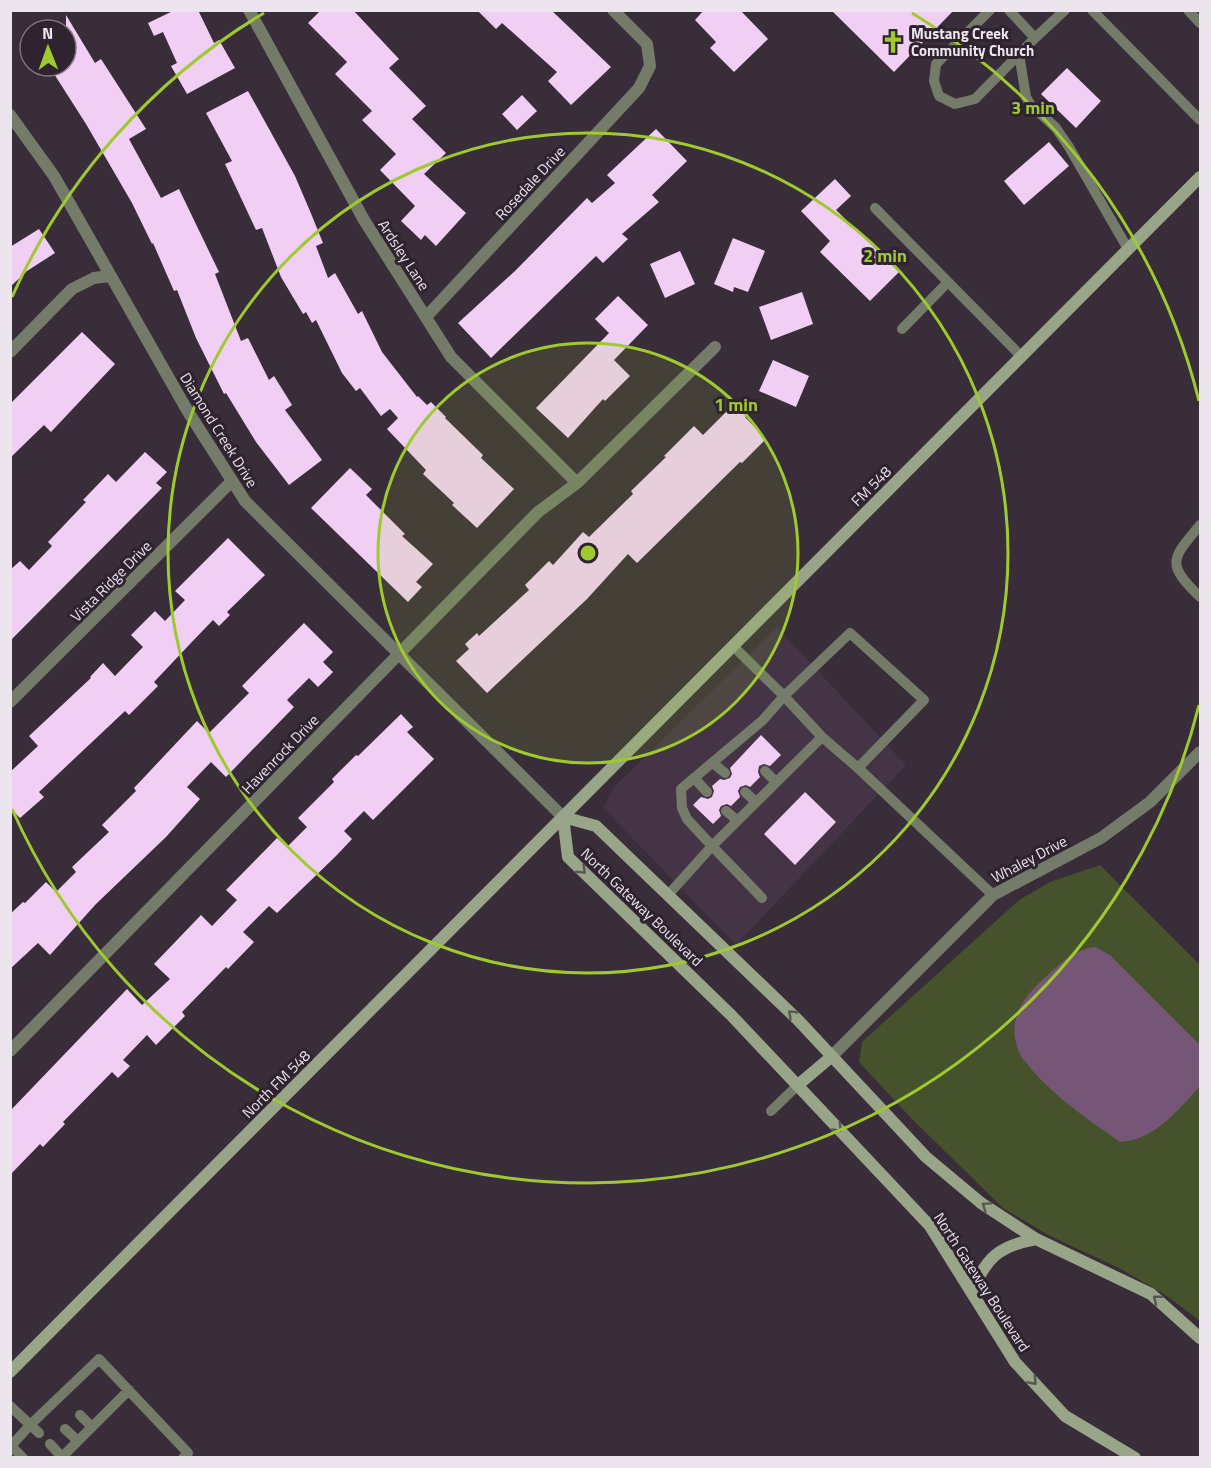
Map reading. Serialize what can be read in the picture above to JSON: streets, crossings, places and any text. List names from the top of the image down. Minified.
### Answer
{"streets":{"main road":["FM 548","North Gateway Boulevard","North FM 548"],"street":["Rosedale Drive","Ardsley Lane","Diamond Creek Drive","Vista Ridge Drive","Havenrock Drive","Whaley Drive"]},"crossings":[["Rosedale Drive","Ardsley Lane"],["Ardsley Lane","Havenrock Drive"],["Diamond Creek Drive","FM 548"],["Diamond Creek Drive","Vista Ridge Drive"],["Diamond Creek Drive","Havenrock Drive"],["Diamond Creek Drive","North Gateway Boulevard"],["Diamond Creek Drive","North FM 548"],["FM 548","North Gateway Boulevard"],["FM 548","North FM 548"],["Whaley Drive","North Gateway Boulevard"],["North Gateway Boulevard","North FM 548"]],"places":{"church":["Mustang Creek Community Church"]},"north":"top","rings":["3 min","2 min","1 min"]}
